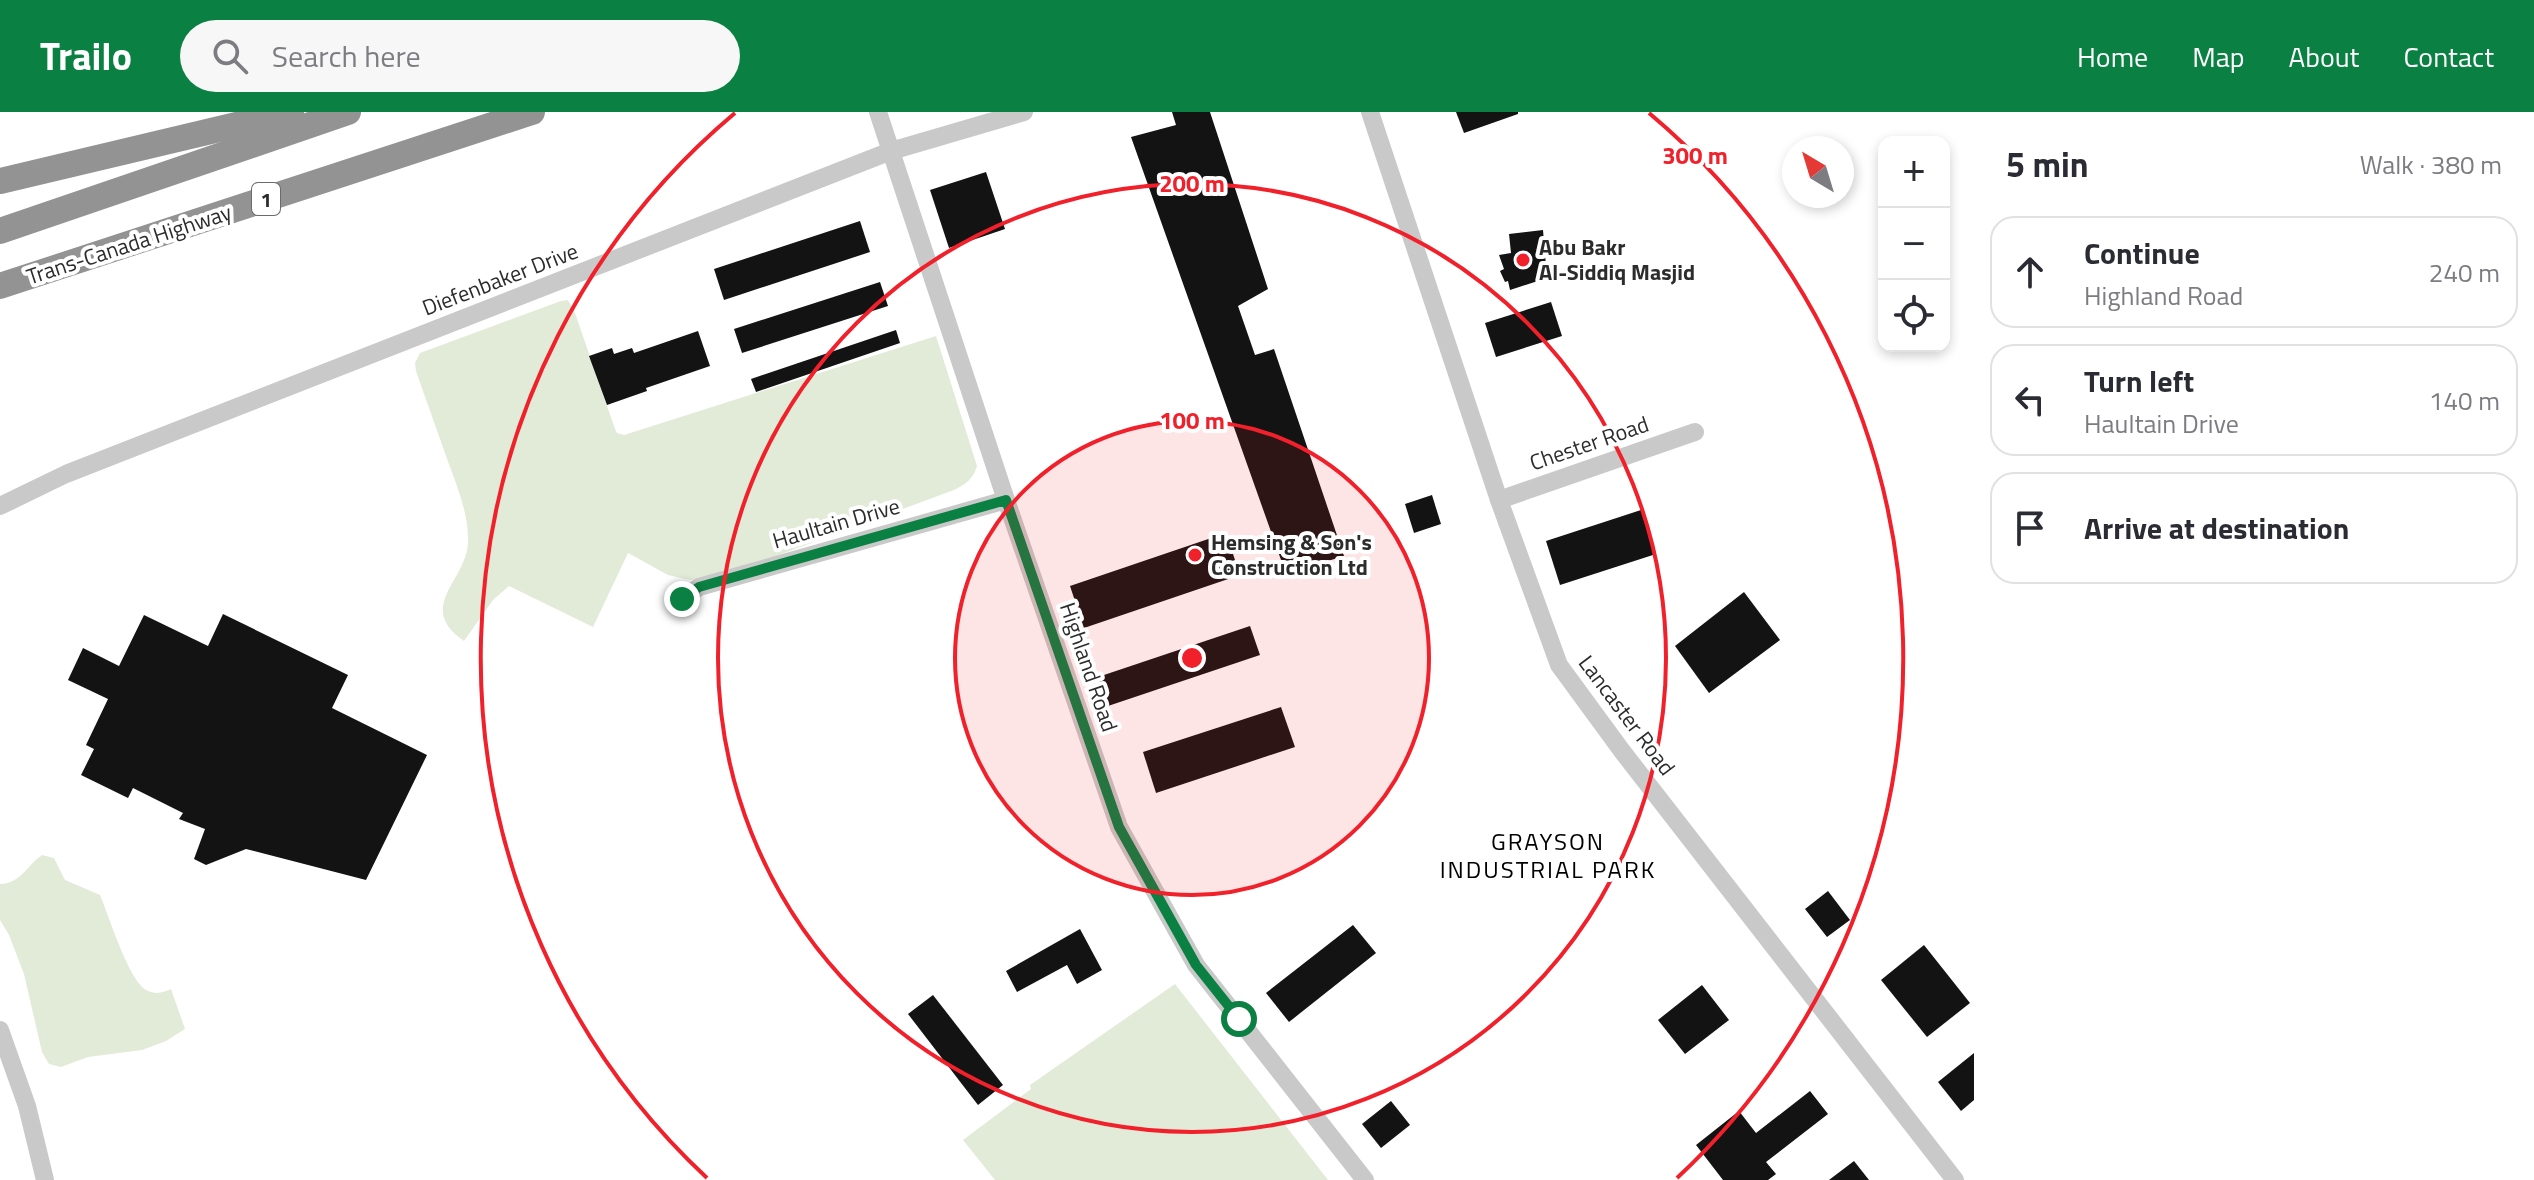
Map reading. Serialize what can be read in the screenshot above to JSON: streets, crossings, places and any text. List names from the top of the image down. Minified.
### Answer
{"streets":{"highway":["1","Trans-Canada Highway"],"street":["Diefenbaker Drive","Chester Road","Haultain Drive","Highland Road","Lancaster Road"]},"crossings":[["Diefenbaker Drive","Highland Road"],["Chester Road","Lancaster Road"],["Haultain Drive","Highland Road"]],"districts":["GRAYSON INDUSTRIAL PARK"],"places":["Abu Bakr Al-Siddiq Masjid","Hemsing & Son's Construction Ltd"],"north":"top left","page":{"header":"Trailo","search":"Search here","nav":["Home","Map","About","Contact"],"heading":["5 min","Walk · 380 m"],"map_buttons":["+","−"],"list":[["Continue","Highland Road","240 m"],["Turn left","Haultain Drive","140 m"],"Arrive at destination"]},"rings":["300 m","200 m","100 m"]}
